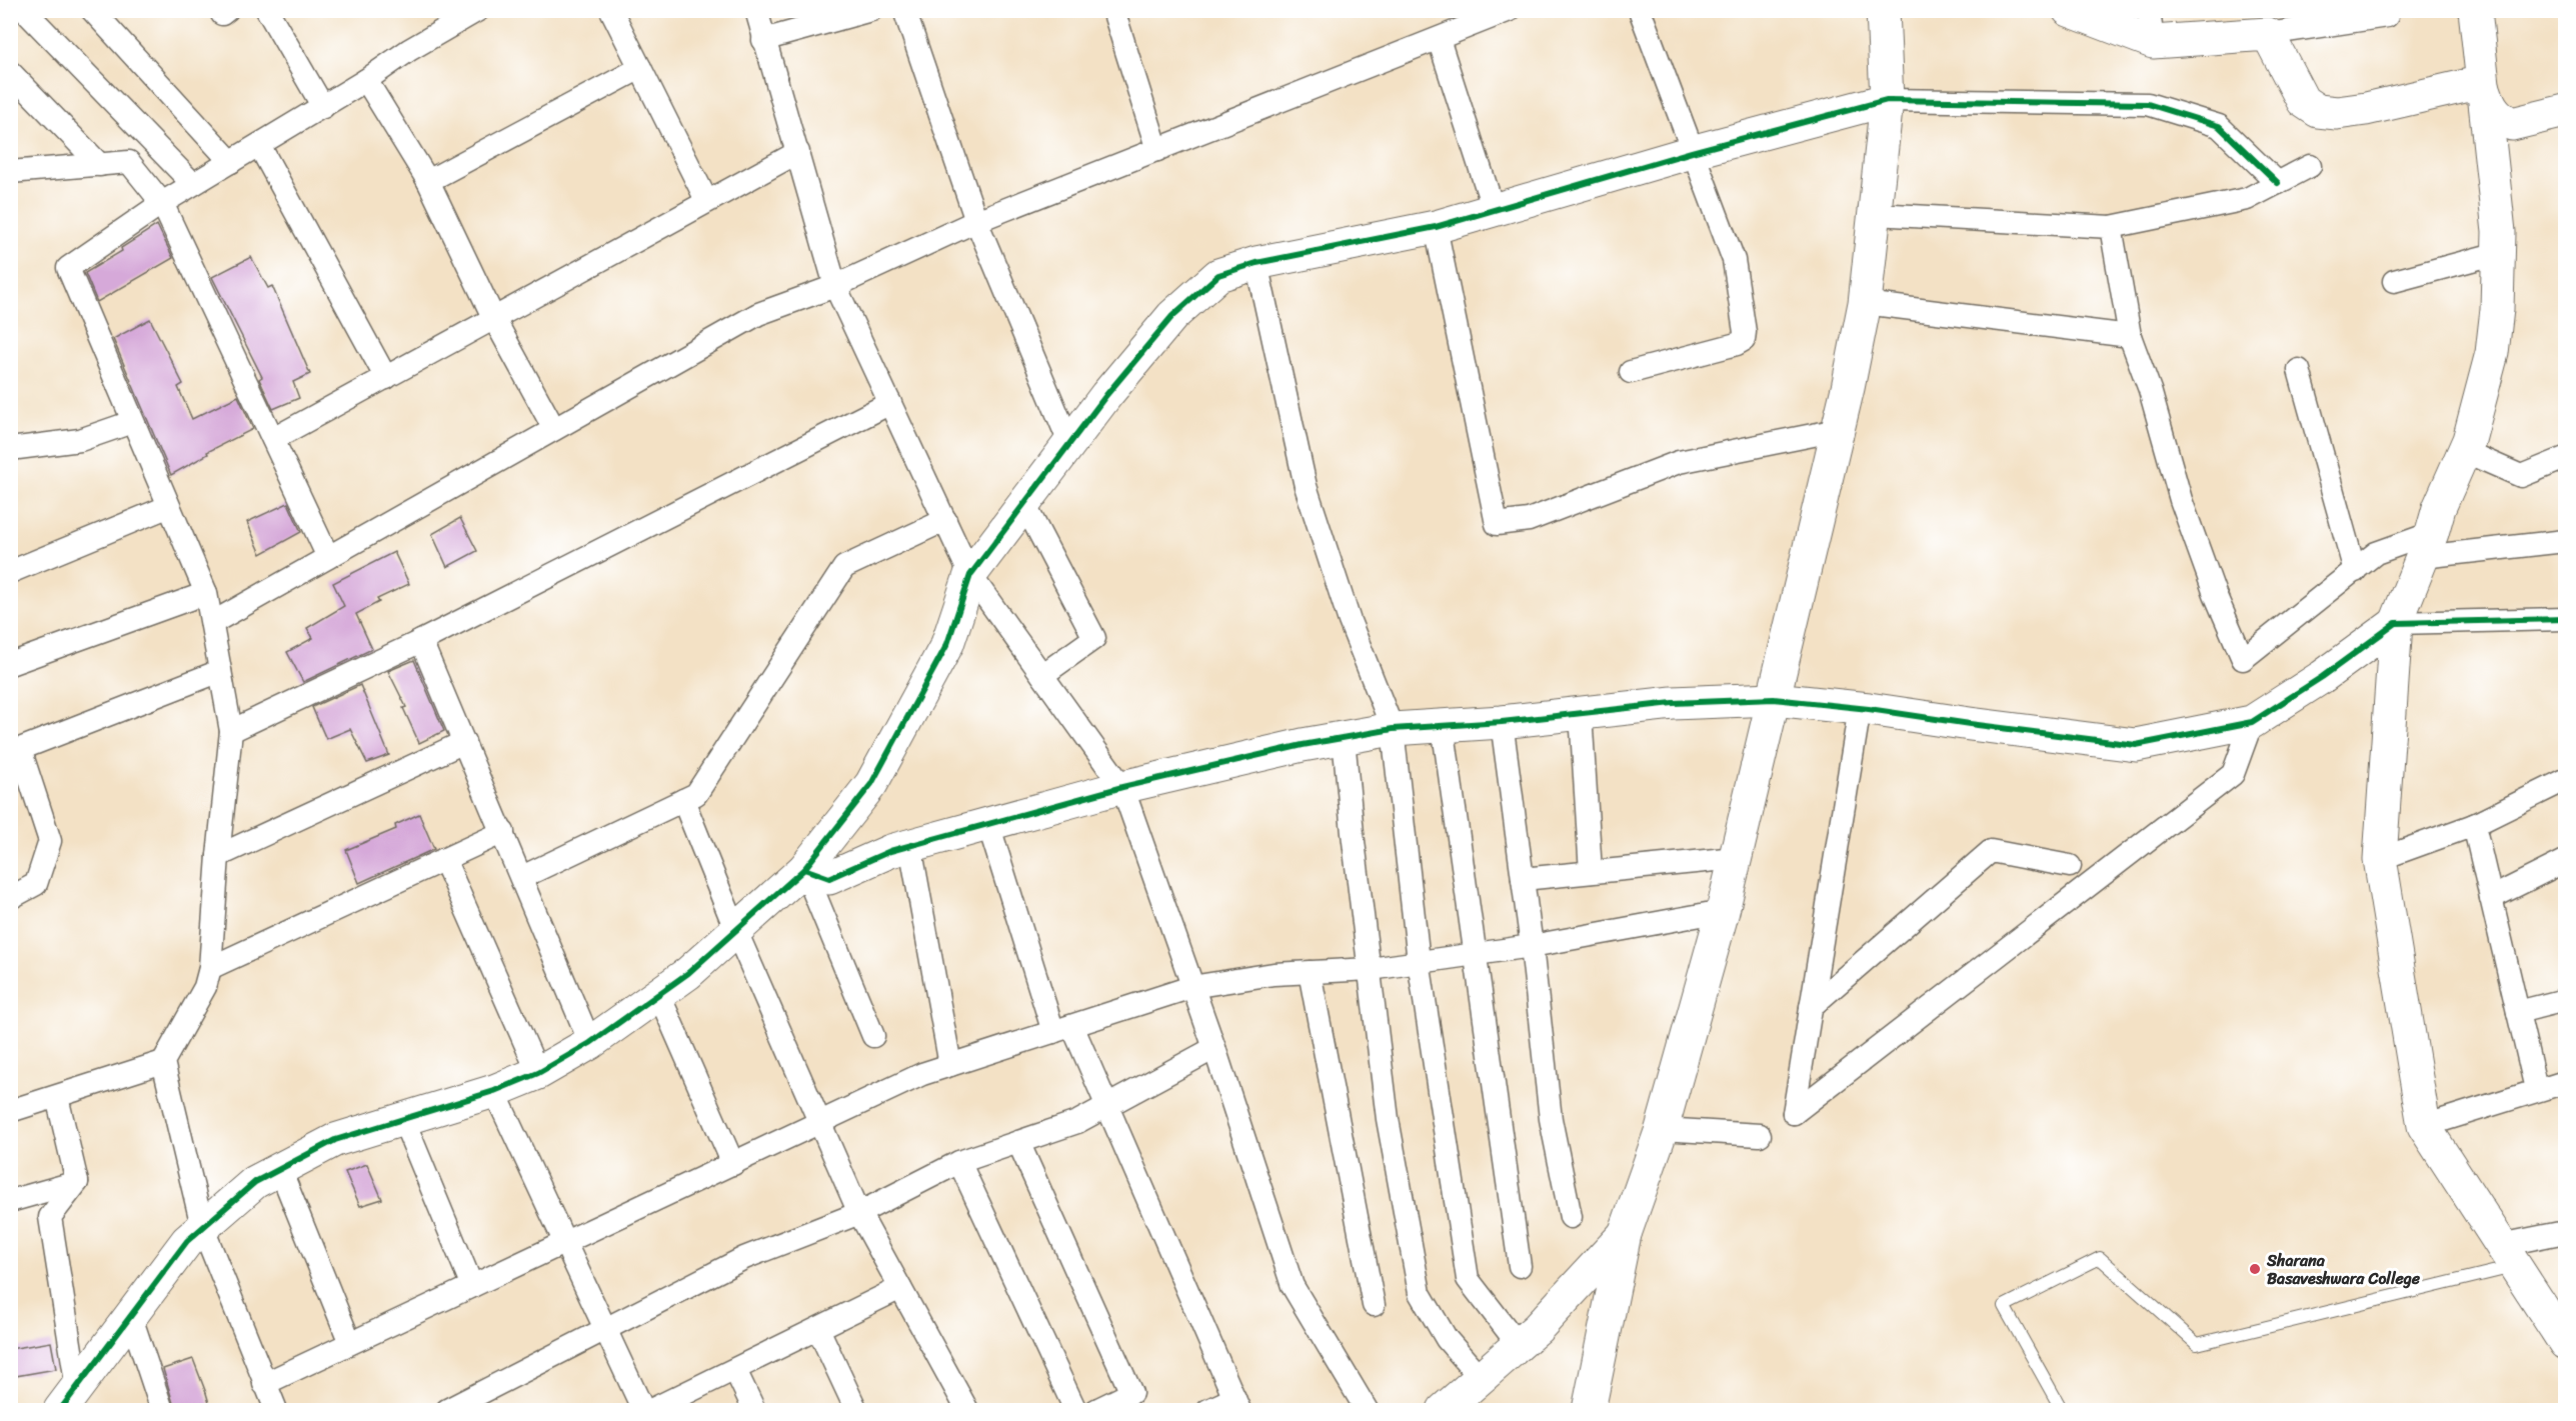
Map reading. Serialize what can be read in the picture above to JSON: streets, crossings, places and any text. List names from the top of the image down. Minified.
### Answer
{"places":["Sharana Basaveshwara College"]}
